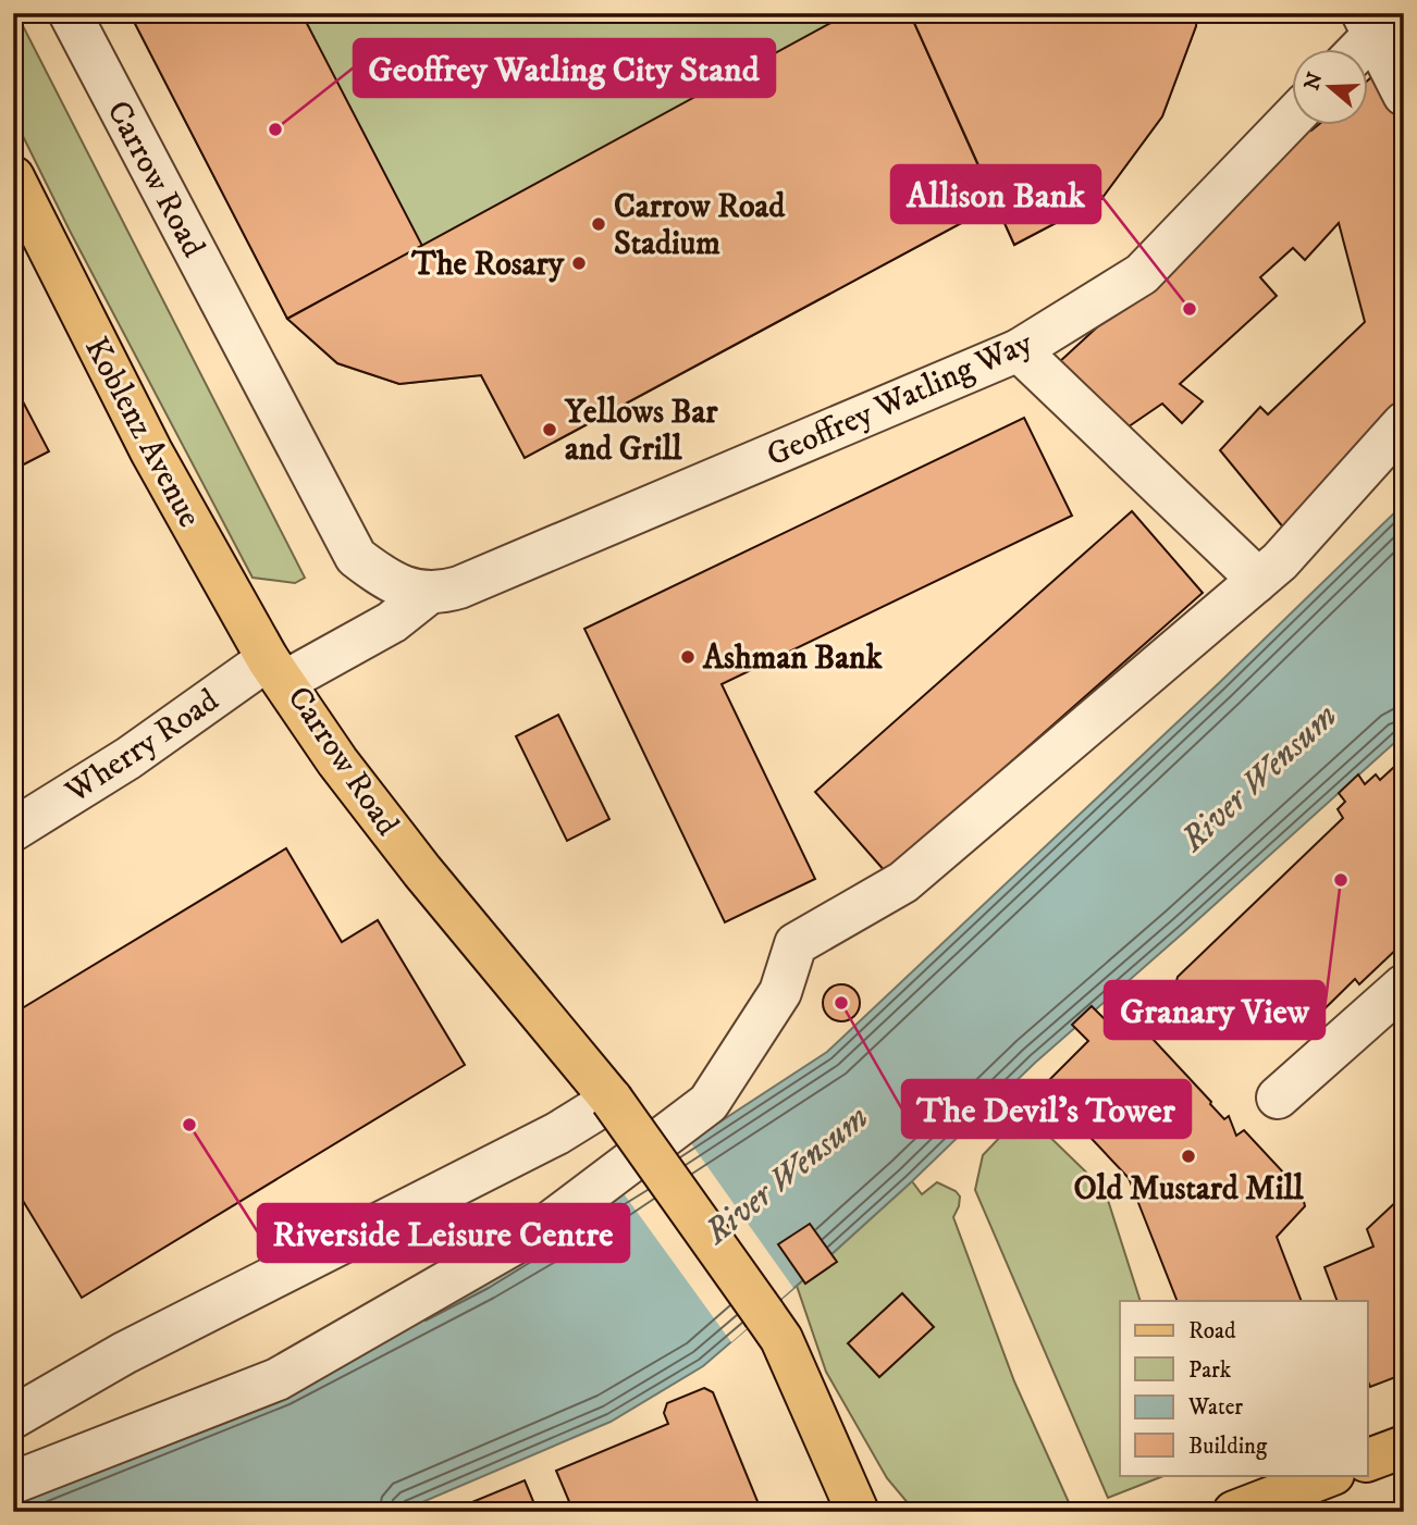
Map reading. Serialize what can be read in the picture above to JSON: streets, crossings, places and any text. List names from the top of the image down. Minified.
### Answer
{"streets":{"main road":["Carrow Road","Koblenz Avenue"],"street":["Geoffrey Watling Way","Wherry Road"]},"crossings":[["Carrow Road","Geoffrey Watling Way"],["Carrow Road","Koblenz Avenue"],["Carrow Road","Wherry Road"],["Koblenz Avenue","Wherry Road"]],"water":["River Wensum"],"places":["Geoffrey Watling City Stand","Carrow Road Stadium","The Rosary","Allison Bank","Yellows Bar and Grill","Ashman Bank","Granary View","The Devil's Tower","Riverside Leisure Centre","Old Mustard Mill"],"legend":["Road","Park","Water","Building"],"north":"left"}
